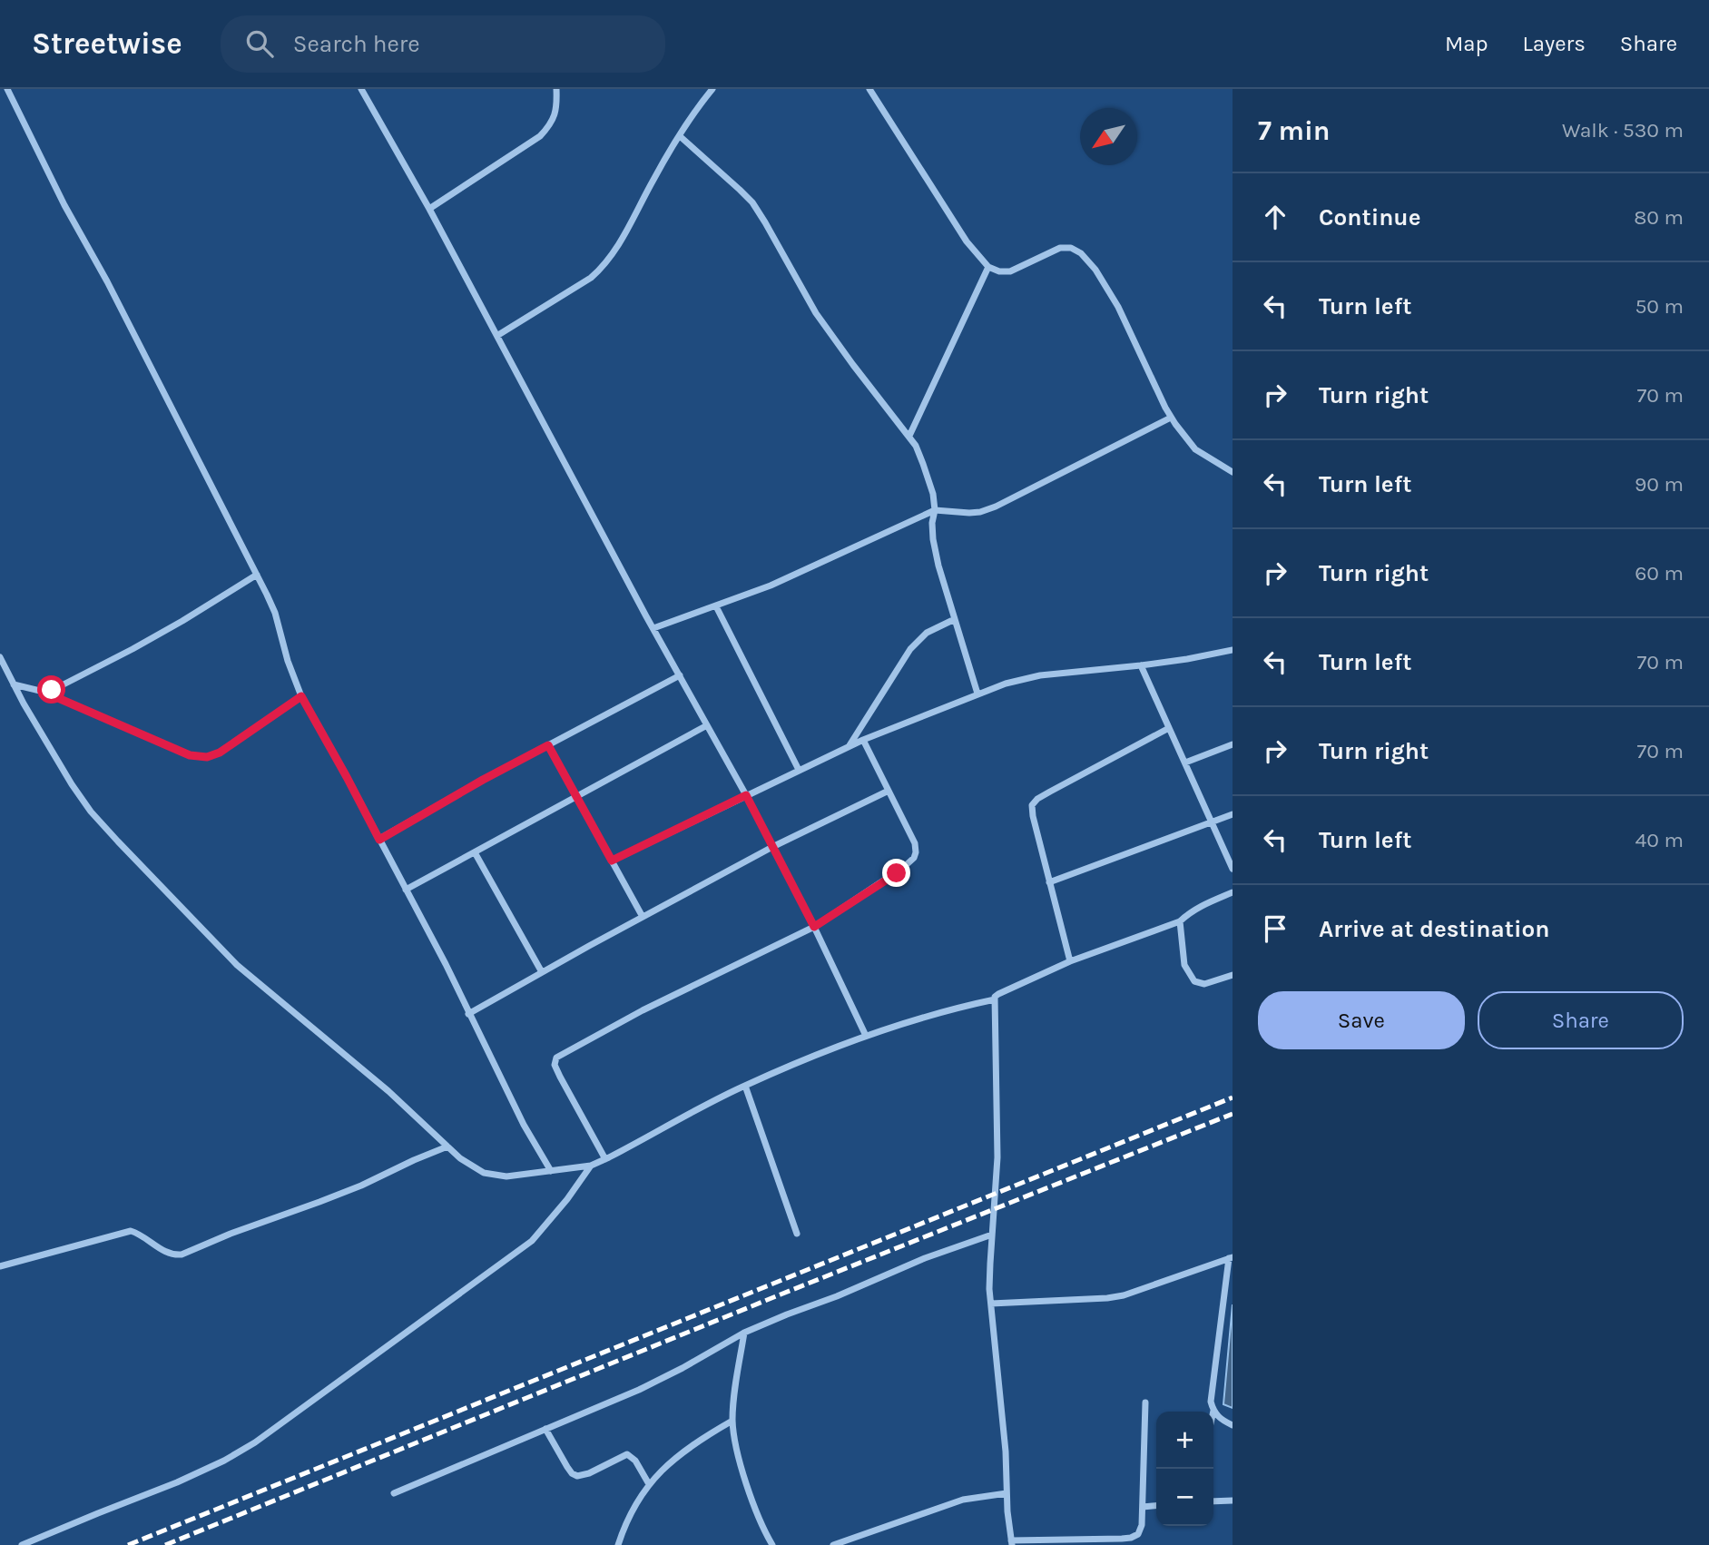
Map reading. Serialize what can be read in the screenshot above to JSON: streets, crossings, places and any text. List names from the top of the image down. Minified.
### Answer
{"north":"bottom left","page":{"header":"Streetwise","search":"Search here","nav":["Map","Layers","Share"],"heading":["7 min","Walk · 530 m"],"list":[["Continue","80 m"],["Turn left","50 m"],["Turn right","70 m"],["Turn left","90 m"],["Turn right","60 m"],["Turn left","70 m"],["Turn right","70 m"],["Turn left","40 m"],"Arrive at destination"],"buttons":["Save","Share"],"map_buttons":["+","−"]}}
